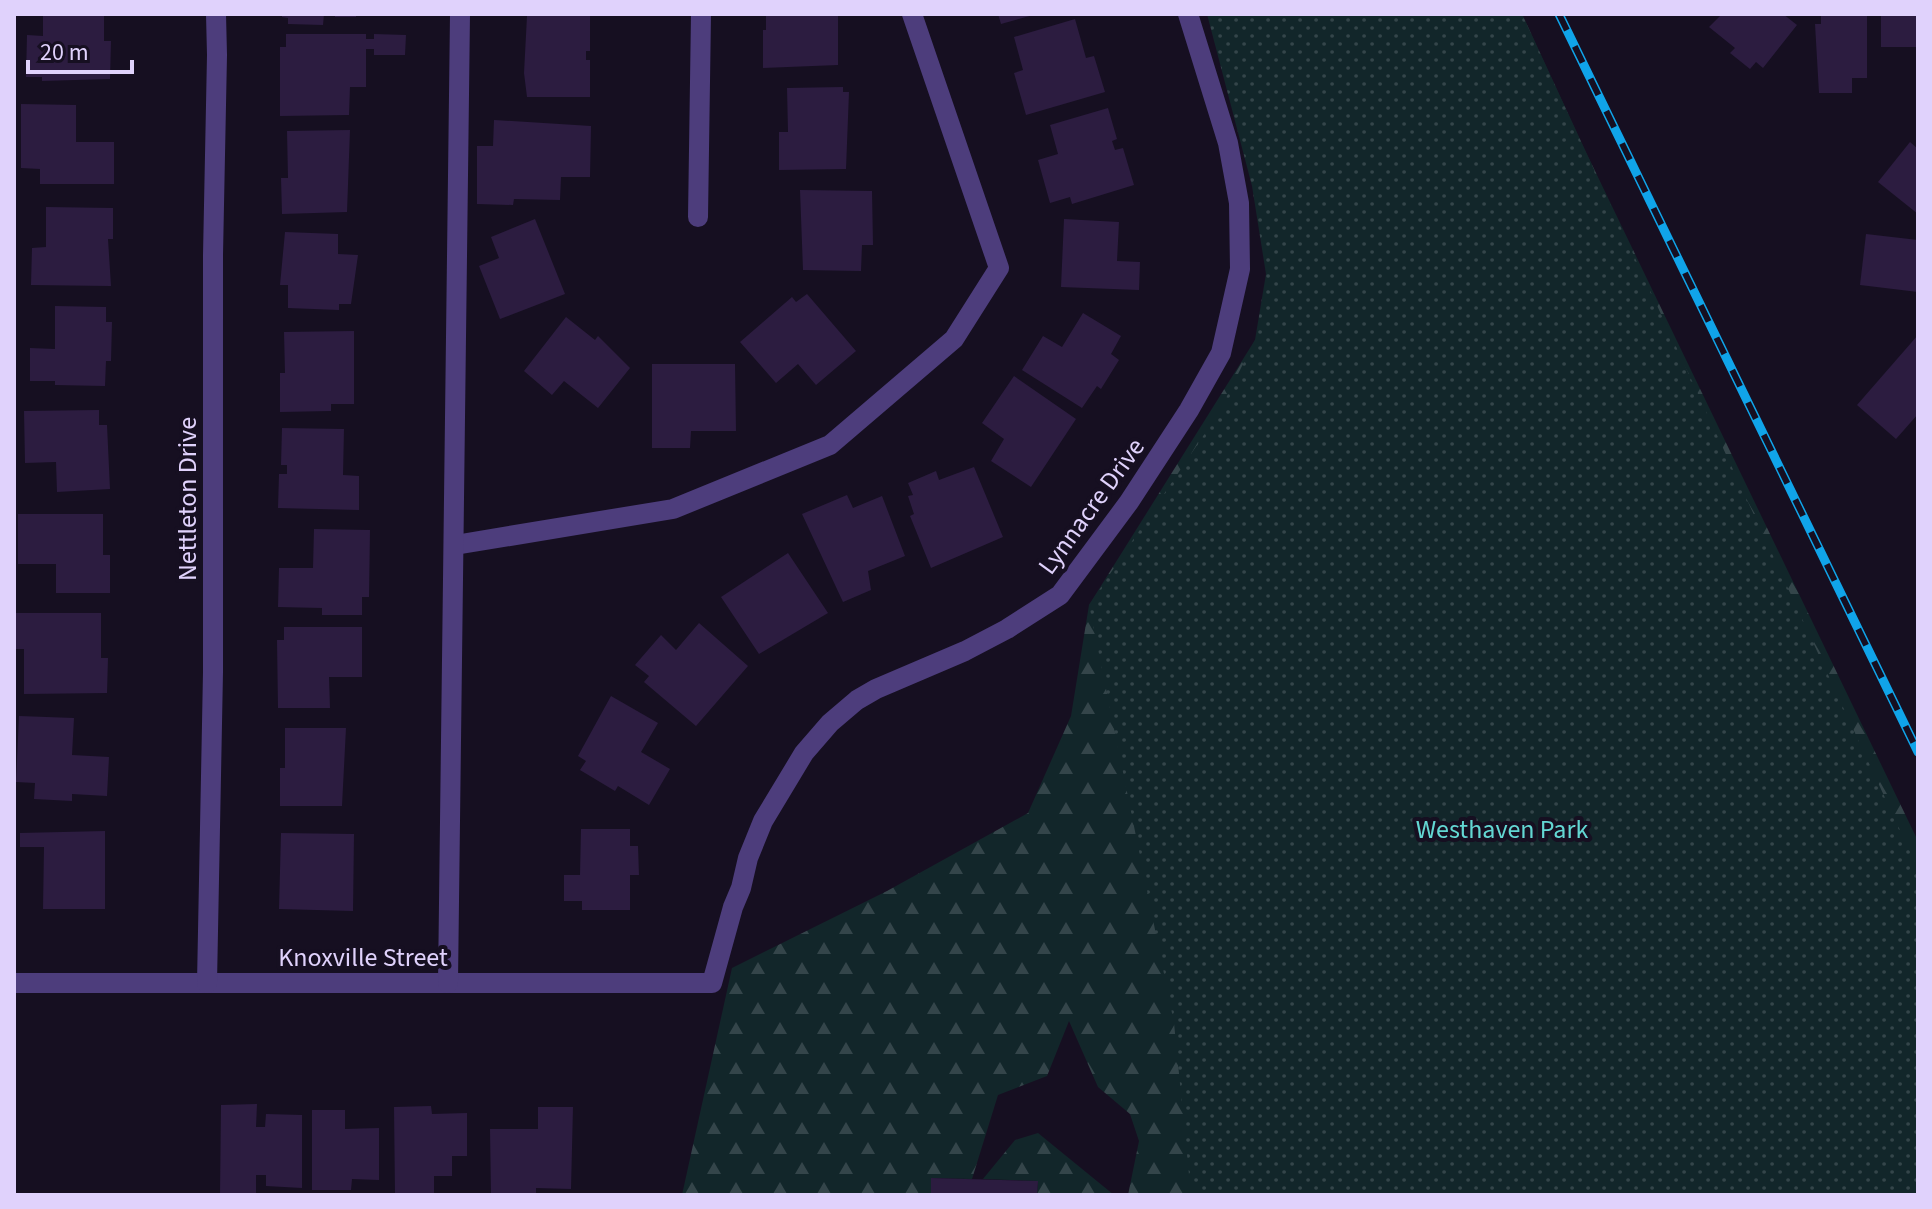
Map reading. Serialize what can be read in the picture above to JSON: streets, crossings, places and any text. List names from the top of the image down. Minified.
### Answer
{"streets":{"street":["Nettleton Drive","Lynnacre Drive","Knoxville Street"]},"crossings":[["Nettleton Drive","Knoxville Street"],["Lynnacre Drive","Knoxville Street"]],"parks":["Westhaven Park"],"scale_bar":"20 m"}
